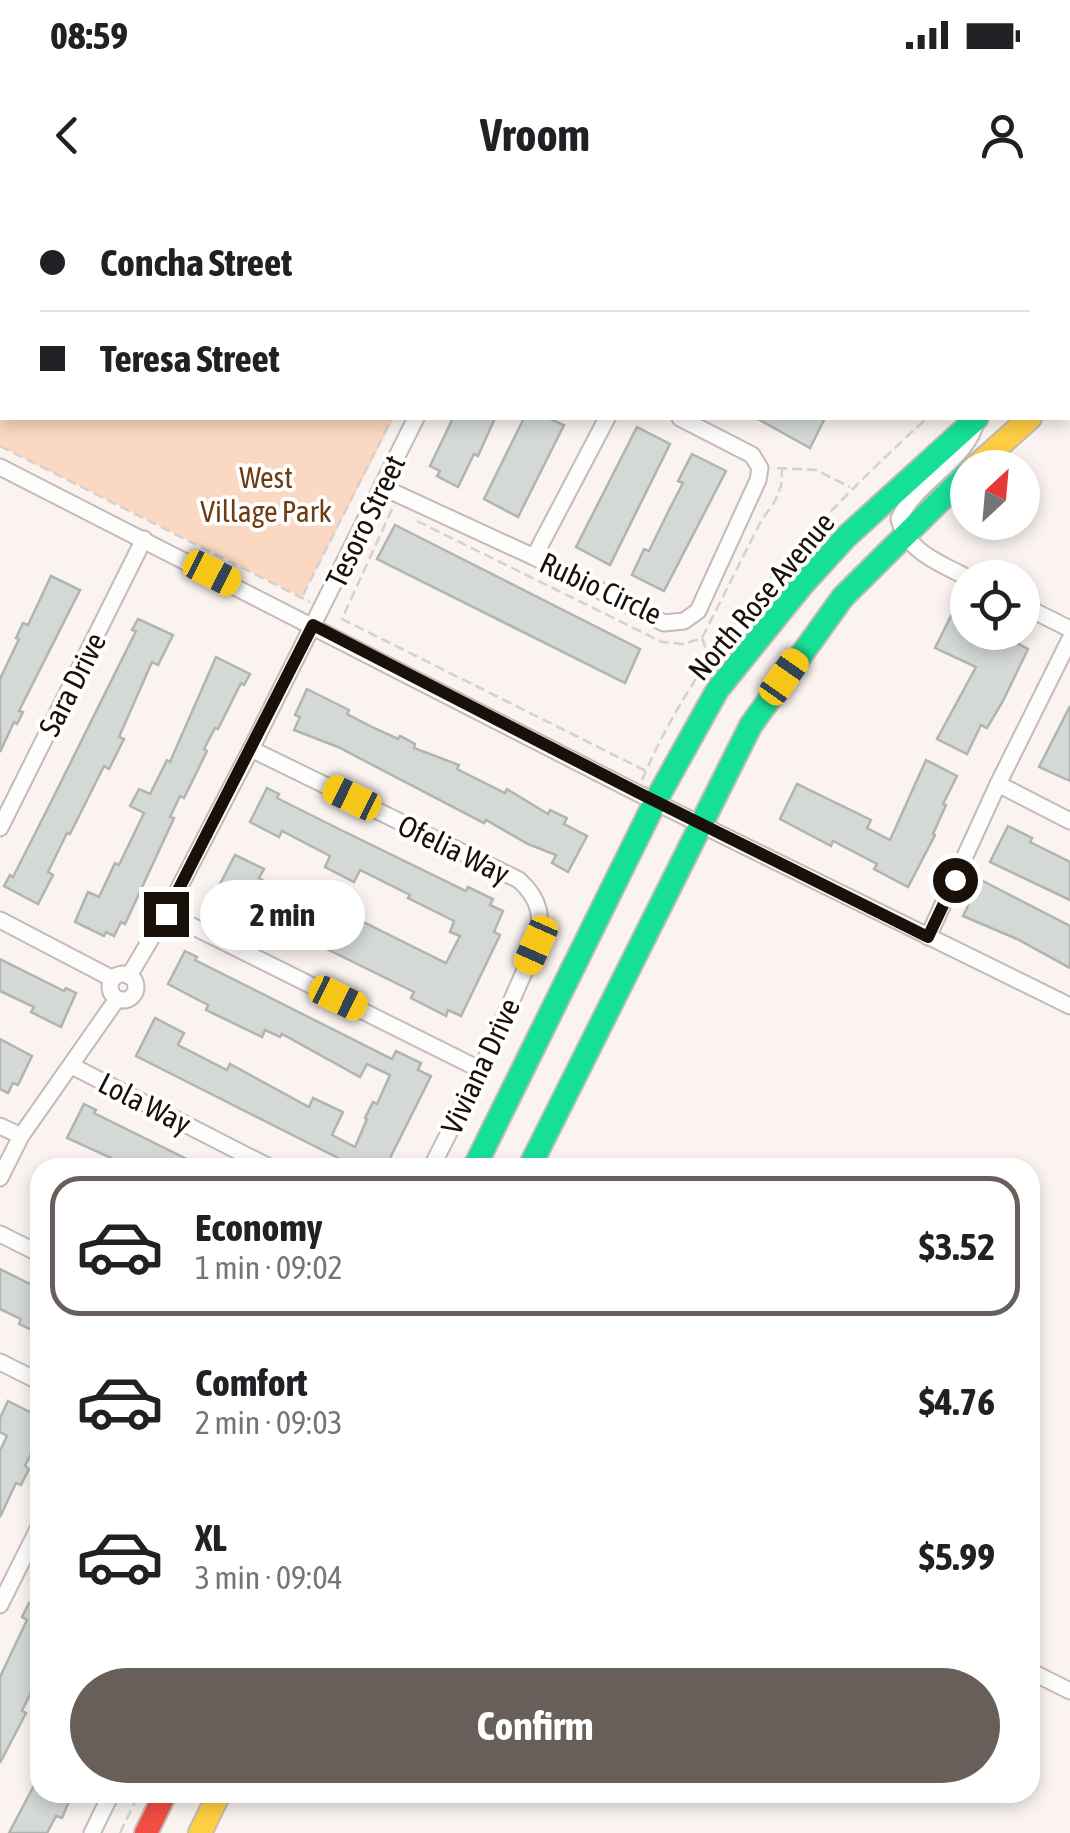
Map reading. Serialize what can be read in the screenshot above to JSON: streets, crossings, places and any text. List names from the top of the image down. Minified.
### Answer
{"streets":{"main road":["North Rose Avenue"],"street":["Tesoro Street","Rubio Circle","Sara Drive","Ofelia Way","Viviana Drive","Lola Way"]},"crossings":[["Tesoro Street","Rubio Circle"],["Tesoro Street","Ofelia Way"],["Ofelia Way","Viviana Drive"]],"parks":["West Village Park"],"north":"top right","page":{"status":"08:59","header":"Vroom","banner":["Concha Street","Teresa Street"],"bubble":"2 min","list":[{"name":"Economy","note":"1 min · 09:02","value":"$3.52"},{"name":"Comfort","note":"2 min · 09:03","value":"$4.76"},{"name":"XL","note":"3 min · 09:04","value":"$5.99"}],"buttons":"Confirm"}}
